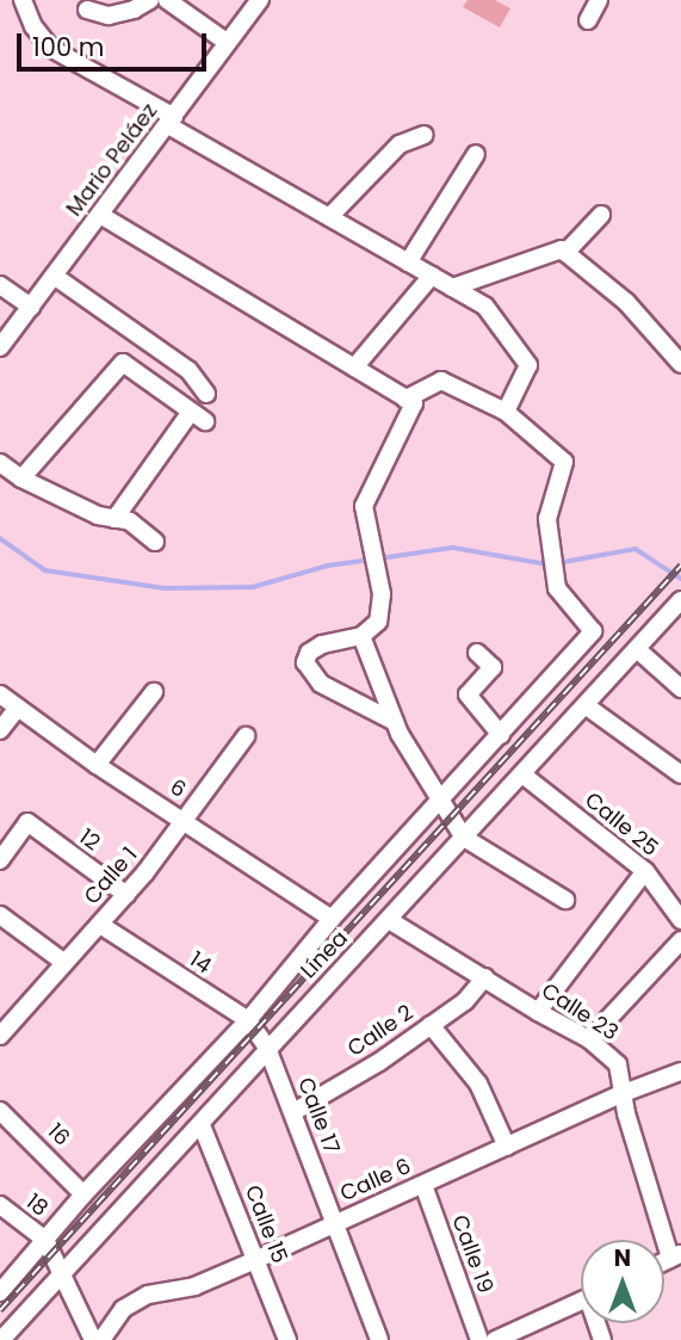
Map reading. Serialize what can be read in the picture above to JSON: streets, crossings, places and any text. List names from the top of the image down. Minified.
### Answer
{"streets":{"street":["Mario Peláez","6","Calle 25","12","Calle 1","Línea","14","Calle 23","Calle 2","Calle 17","16","Calle 6","18","Calle 15","Calle 19"]},"crossings":[["6","Calle 1"],["6","Línea"],["Calle 25","Línea"],["12","Calle 1"],["Calle 1","14"],["Línea","14"],["Línea","Calle 23"],["Línea","Calle 17"],["Línea","16"],["Línea","18"],["Línea","Calle 15"],["14","Calle 17"],["Calle 23","Calle 2"],["Calle 23","Calle 6"],["Calle 2","Calle 17"],["Calle 17","Calle 6"],["Calle 6","Calle 15"],["Calle 6","Calle 19"]],"scale_bar":"100 m","north":"top"}
